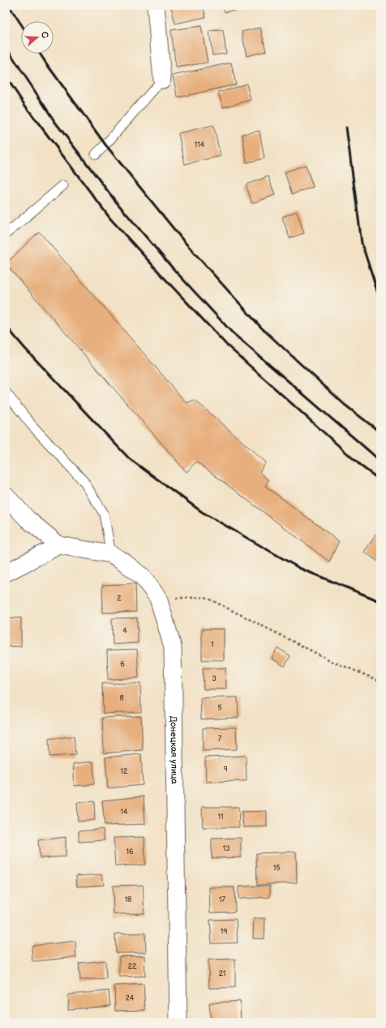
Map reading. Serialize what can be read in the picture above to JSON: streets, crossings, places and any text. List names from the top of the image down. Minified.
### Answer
{"streets":{"street":["Донецкая улица"]},"house_numbers":["114","2","4","1","6","3","8","5","7","9","12","14","11","13","16","15","18","17","19","22","21","24"],"north":"right"}
